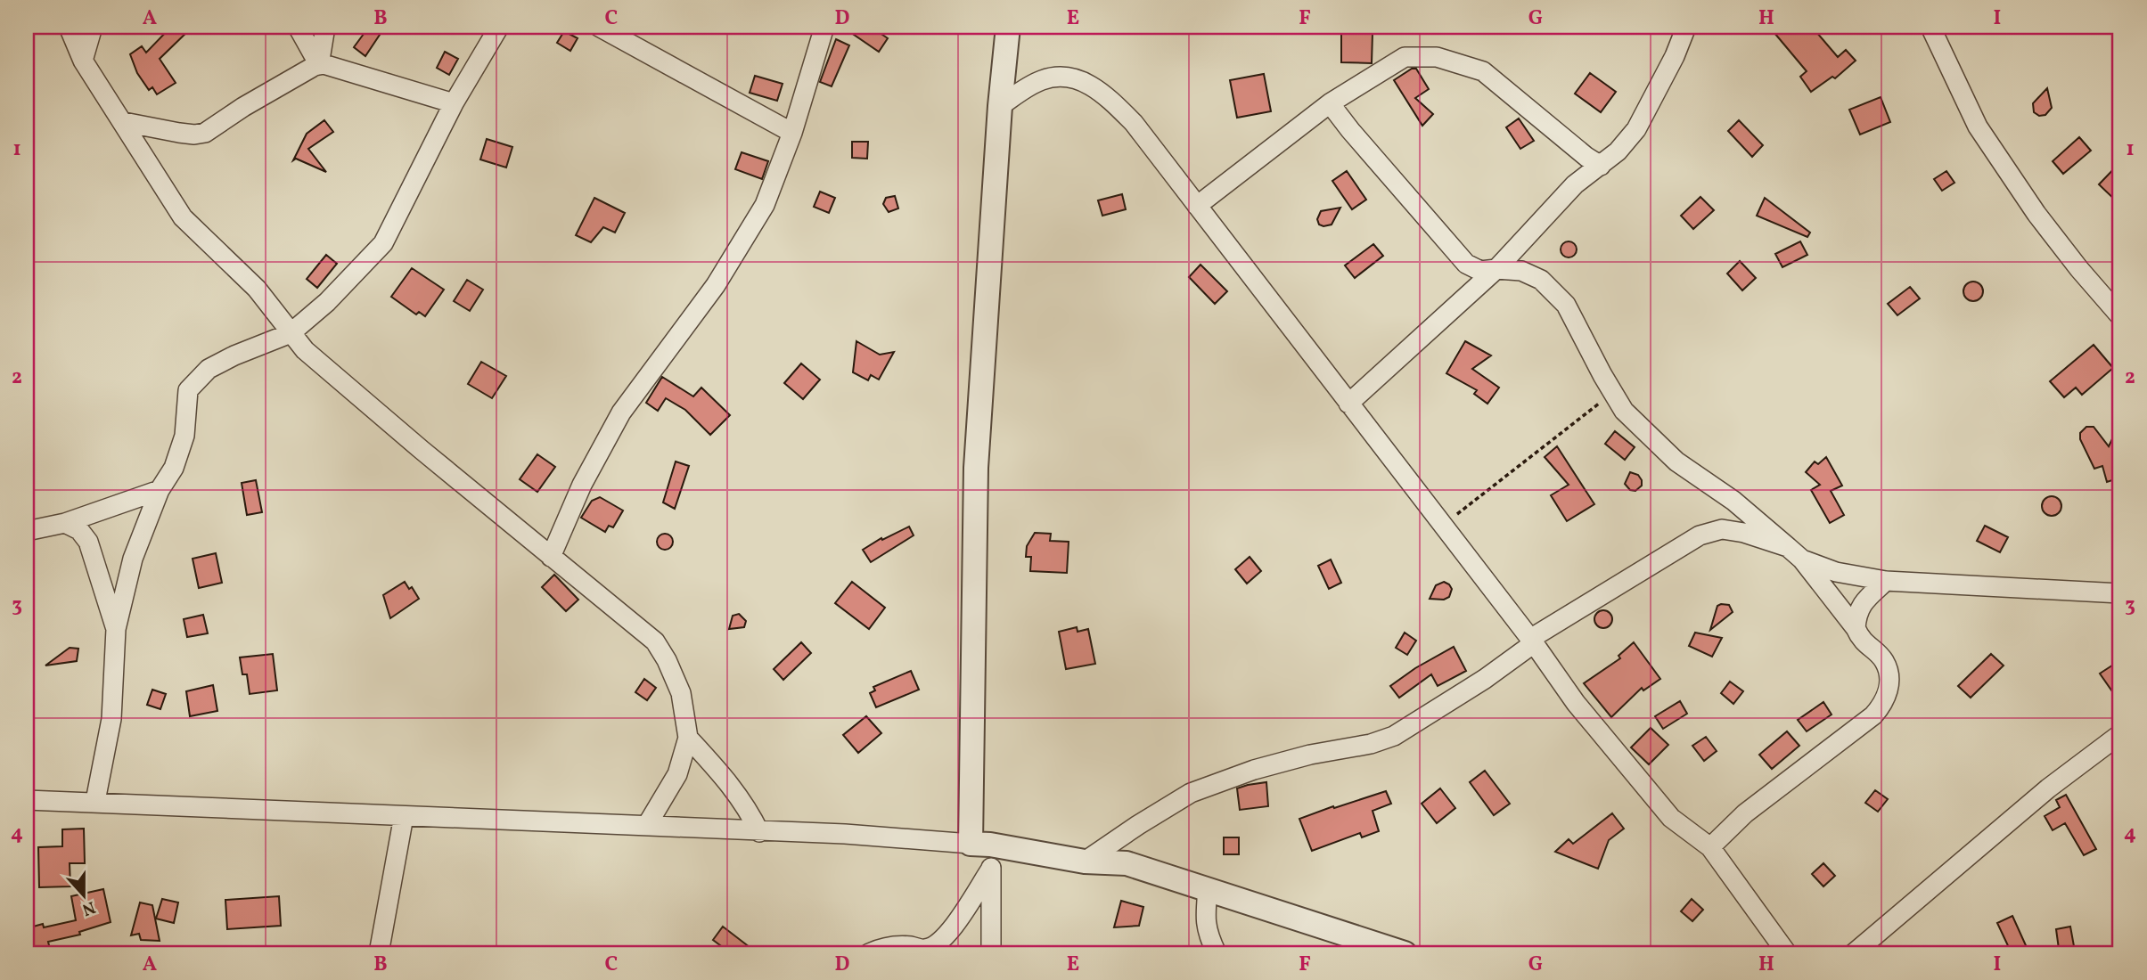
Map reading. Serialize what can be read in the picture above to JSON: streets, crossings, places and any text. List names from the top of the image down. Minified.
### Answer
{"north":"bottom","grid":{"columns":["A","B","C","D","E","F","G","H","I"],"rows":["1","2","3","4"]}}
